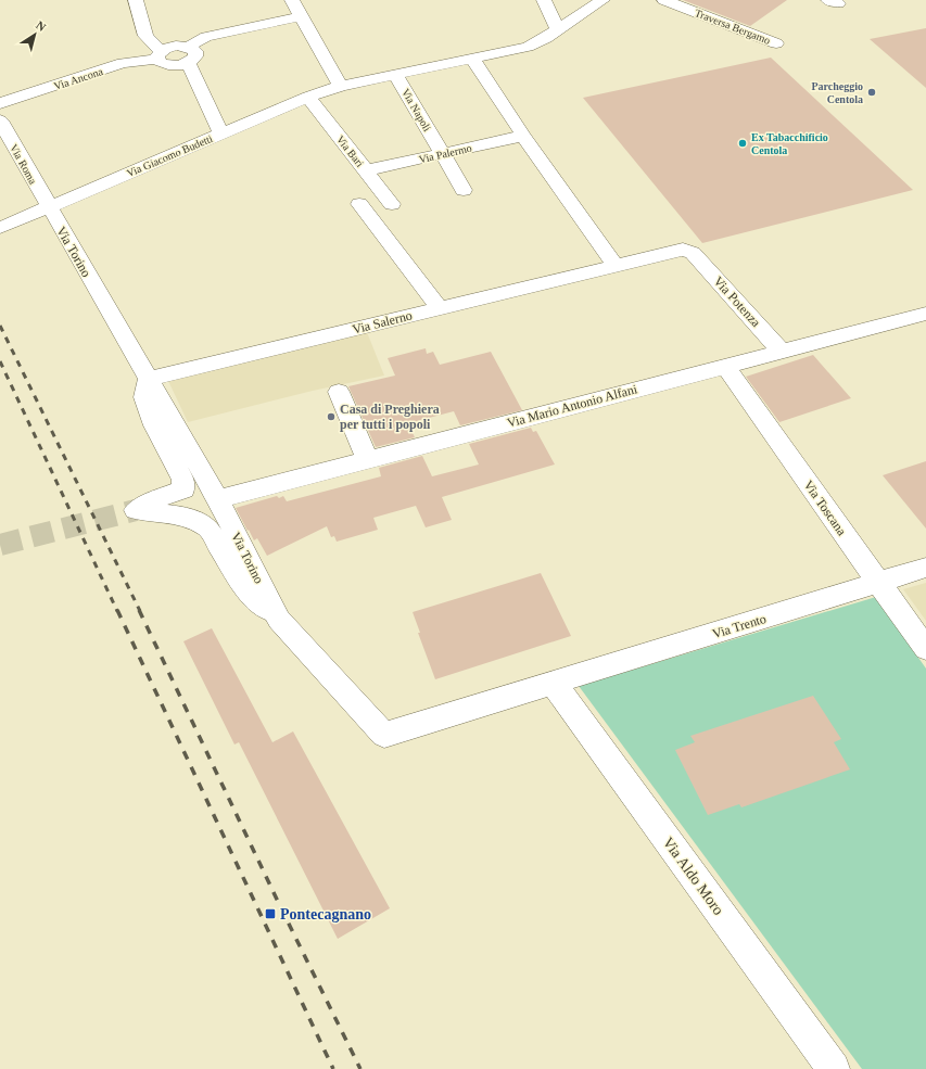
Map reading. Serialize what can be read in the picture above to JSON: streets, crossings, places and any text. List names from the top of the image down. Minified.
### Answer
{"streets":{"street":["Traversa Bergamo","Via Ancona","Via Napoli","Via Bari","Via Palermo","Via Giacomo Budetti","Via Roma","Via Torino","Via Potenza","Via Salerno","Via Mario Antonio Alfani","Via Toscana","Via Trento","Via Aldo Moro"]},"crossings":[["Via Napoli","Via Palermo"],["Via Napoli","Via Giacomo Budetti"],["Via Bari","Via Palermo"],["Via Bari","Via Giacomo Budetti"],["Via Giacomo Budetti","Via Roma"],["Via Giacomo Budetti","Via Torino"],["Via Roma","Via Torino"],["Via Torino","Via Salerno"],["Via Torino","Via Mario Antonio Alfani"],["Via Torino","Via Trento"],["Via Torino","Via Aldo Moro"],["Via Potenza","Via Salerno"],["Via Potenza","Via Mario Antonio Alfani"],["Via Mario Antonio Alfani","Via Toscana"],["Via Toscana","Via Trento"],["Via Trento","Via Aldo Moro"]],"places":{"other":["Parcheggio Centola","Ex Tabacchificio Centola","Casa di Preghiera per tutti i popoli"],"transit":["Pontecagnano"]},"north":"top right"}
